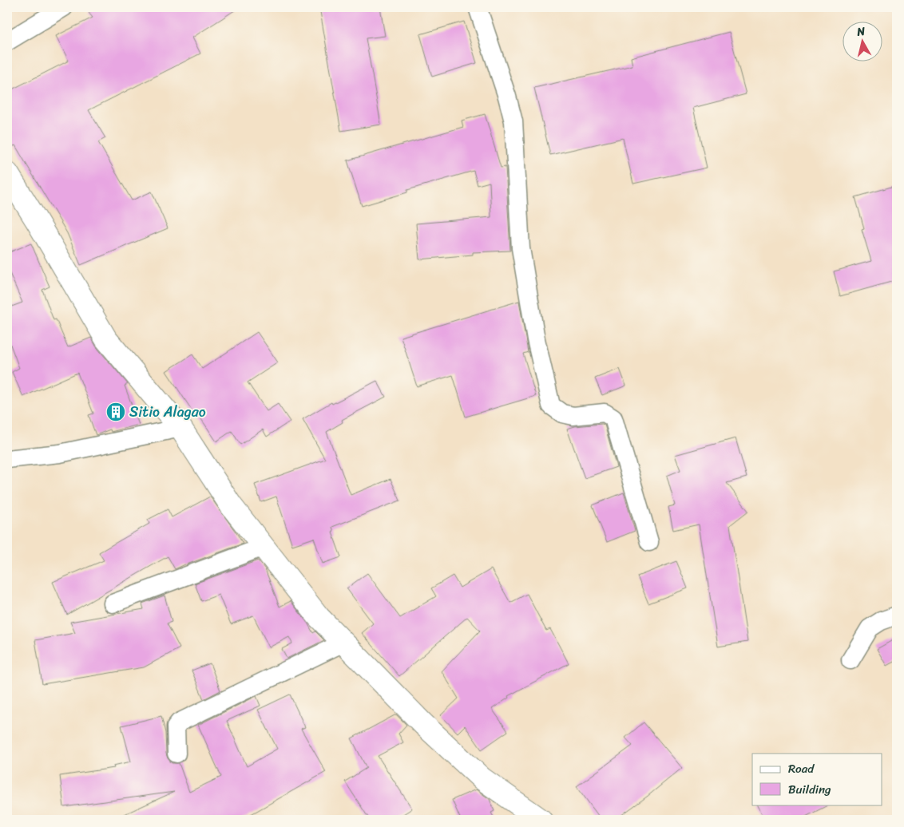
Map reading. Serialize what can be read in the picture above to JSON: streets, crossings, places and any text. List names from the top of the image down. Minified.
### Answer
{"places":{"building":["Sitio Alagao"]},"legend":["Road","Building"],"north":"top"}
